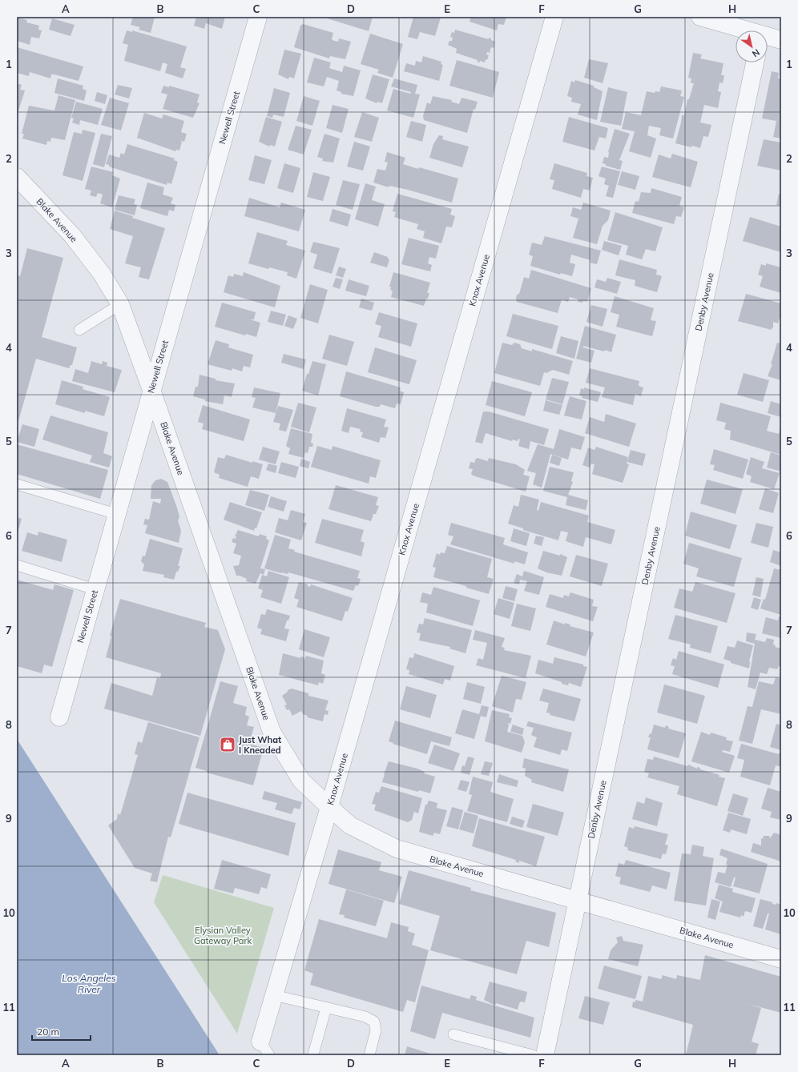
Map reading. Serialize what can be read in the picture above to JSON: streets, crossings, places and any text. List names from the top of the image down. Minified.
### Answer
{"streets":{"street":["Newell Street","Blake Avenue","Knox Avenue","Denby Avenue"]},"crossings":[["Newell Street","Blake Avenue"],["Blake Avenue","Knox Avenue"],["Blake Avenue","Denby Avenue"]],"water":["Los Angeles River"],"parks":["Elysian Valley Gateway Park"],"places":{"shop":["Just What I Kneaded"]},"scale_bar":"20 m","north":"bottom right","grid":{"columns":["A","B","C","D","E","F","G","H"],"rows":["1","2","3","4","5","6","7","8","9","10","11"]}}
